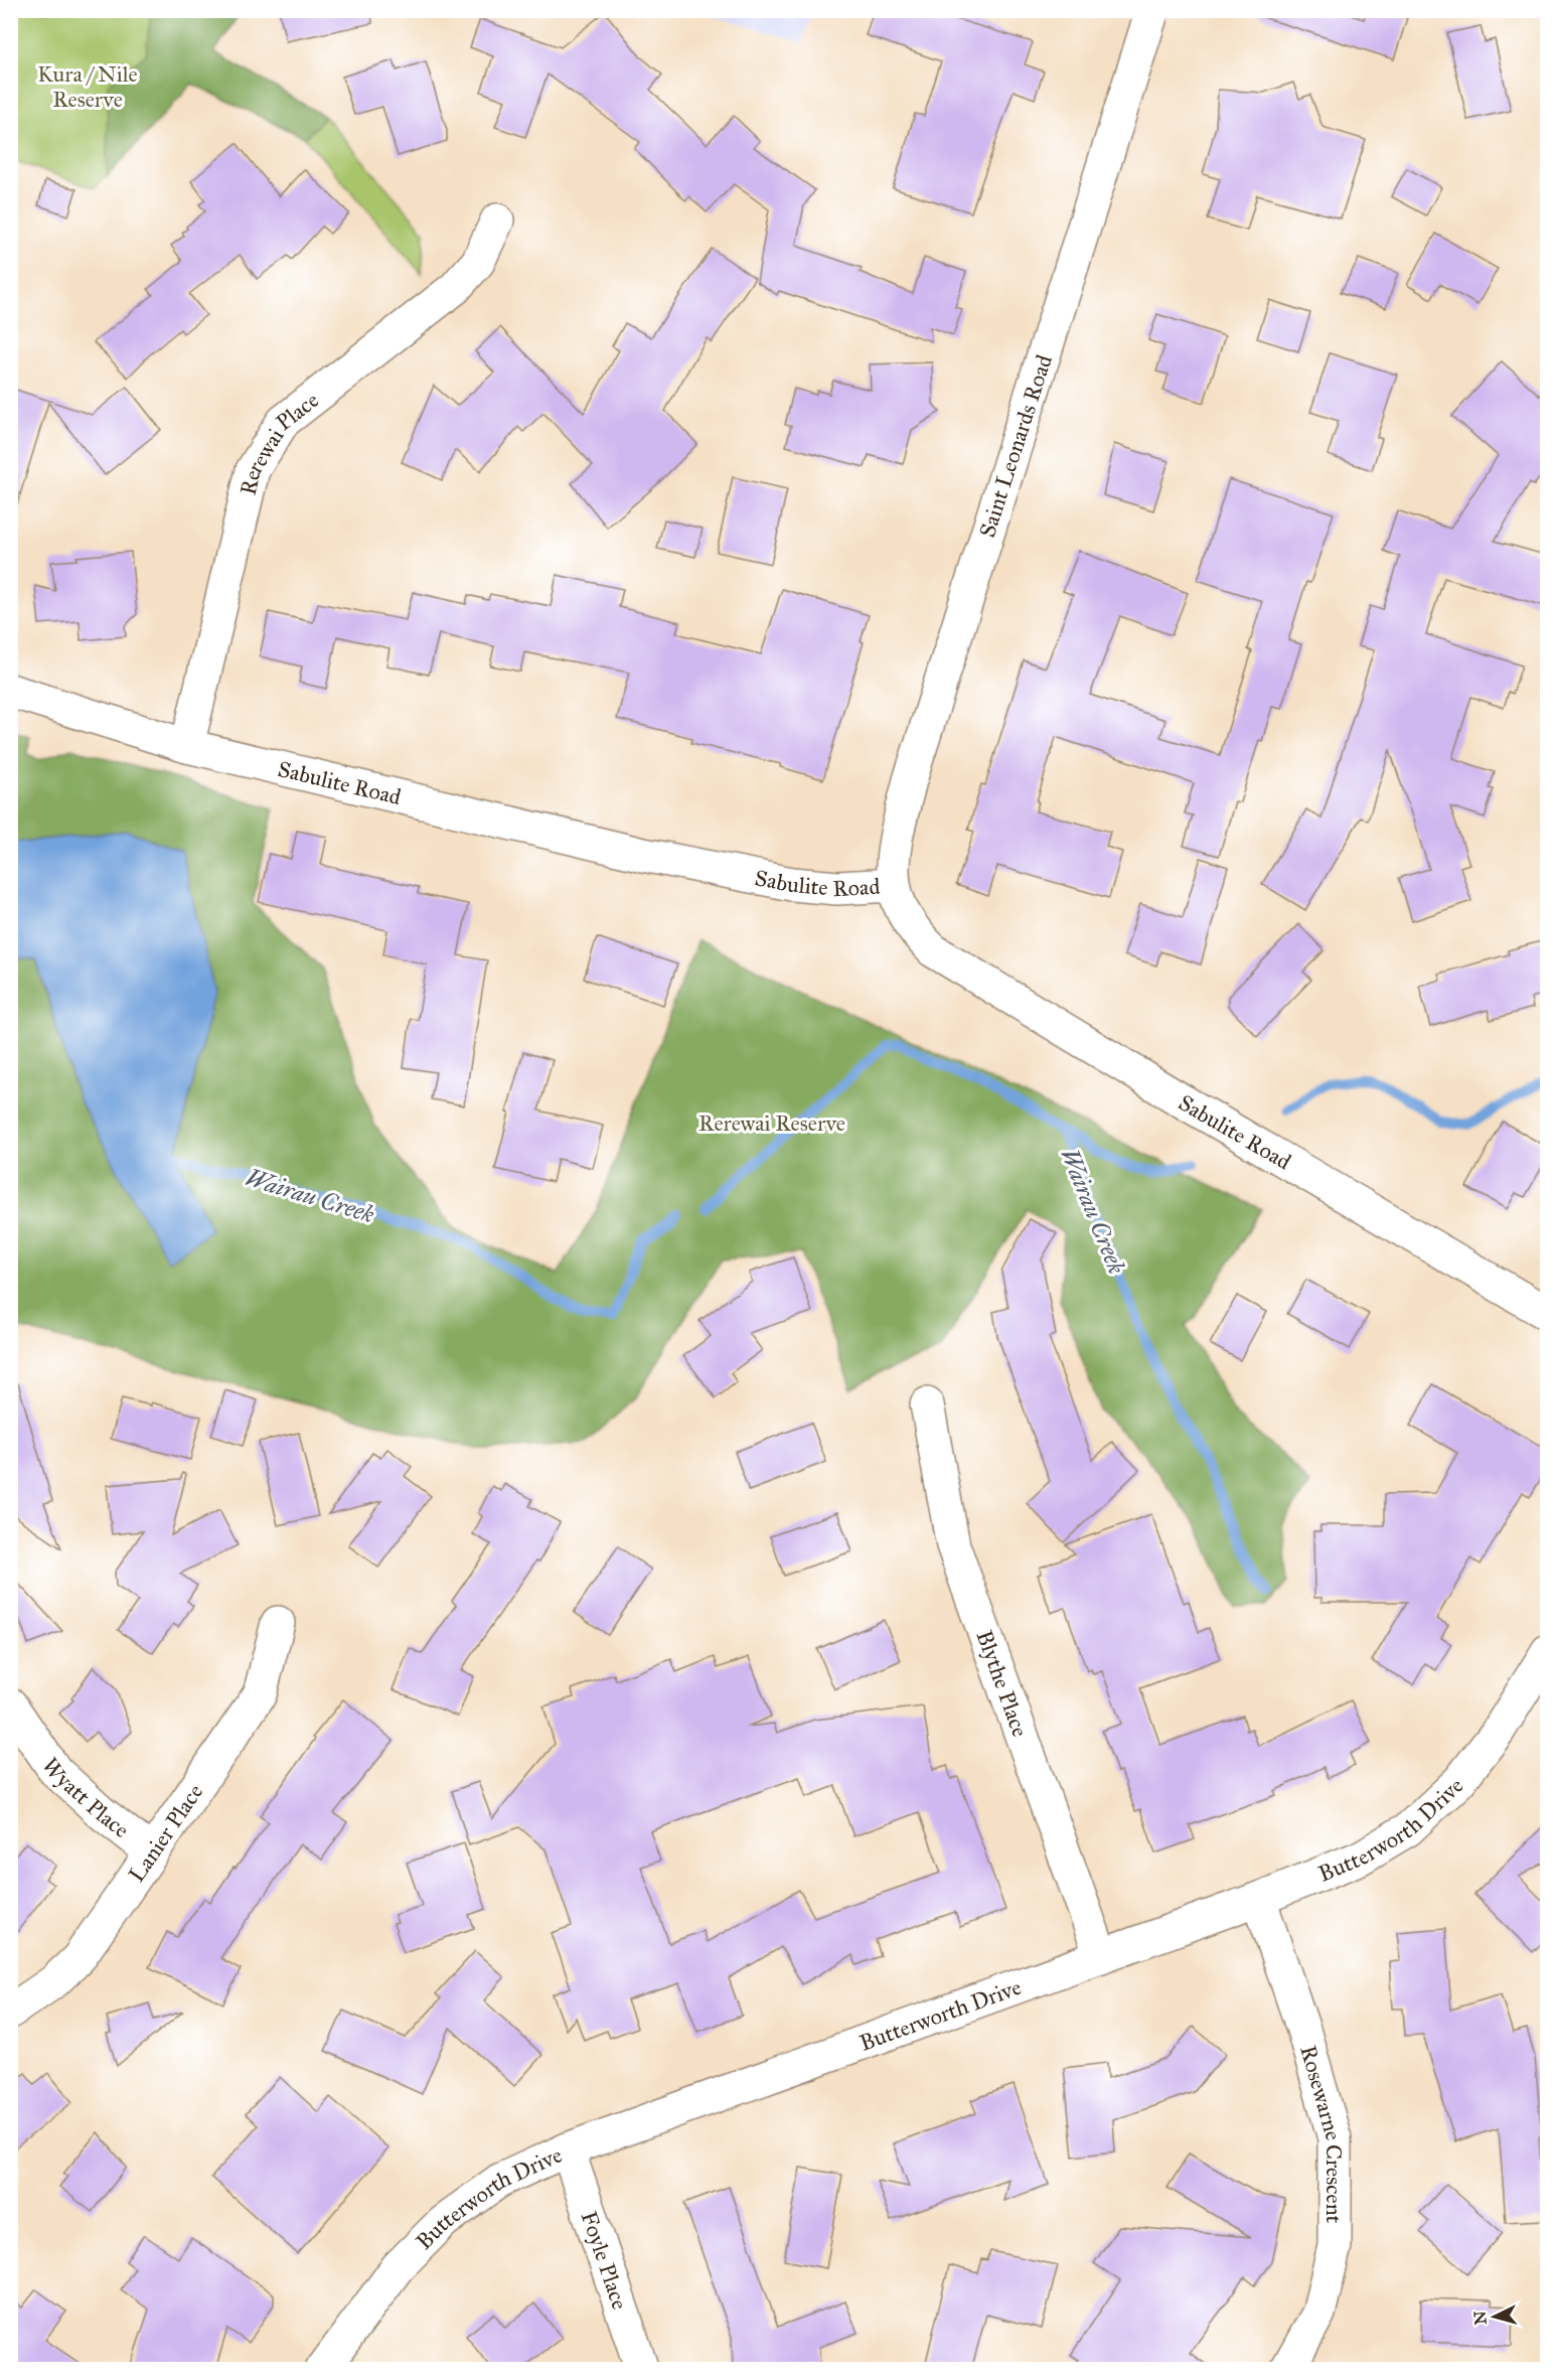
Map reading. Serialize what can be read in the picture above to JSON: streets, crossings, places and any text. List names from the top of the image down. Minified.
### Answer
{"streets":{"street":["Saint Leonards Road","Rerewai Place","Sabulite Road","Blythe Place","Wyatt Place","Butterworth Drive","Lanier Place","Rosewarne Crescent","Foyle Place"]},"crossings":[["Saint Leonards Road","Sabulite Road"],["Rerewai Place","Sabulite Road"],["Blythe Place","Butterworth Drive"],["Wyatt Place","Lanier Place"],["Butterworth Drive","Rosewarne Crescent"],["Butterworth Drive","Foyle Place"]],"water":["Wairau Creek"],"parks":["Kura / Nile Reserve","Rerewai Reserve"],"north":"left"}
